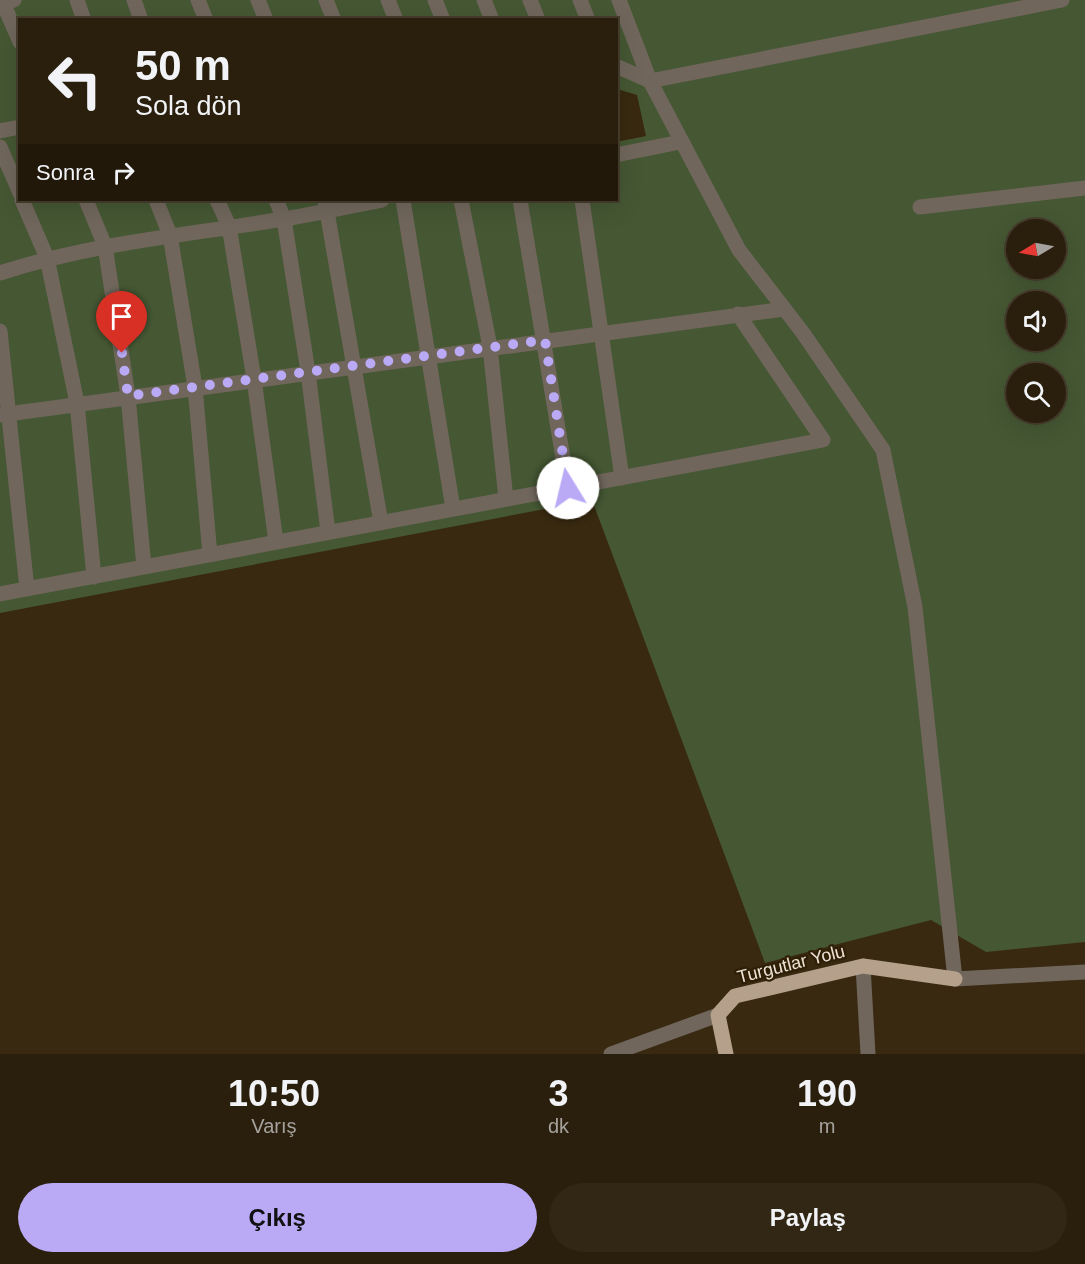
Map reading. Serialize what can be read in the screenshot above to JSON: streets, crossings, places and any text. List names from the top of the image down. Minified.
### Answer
{"streets":{"main road":["Turgutlar Yolu"]},"north":"left","page":{"turn":["50 m","Sola dön"],"then":"Sonra","eta":["10:50","Varış","3","dk","190","m"],"buttons":["Çıkış","Paylaş"]}}
